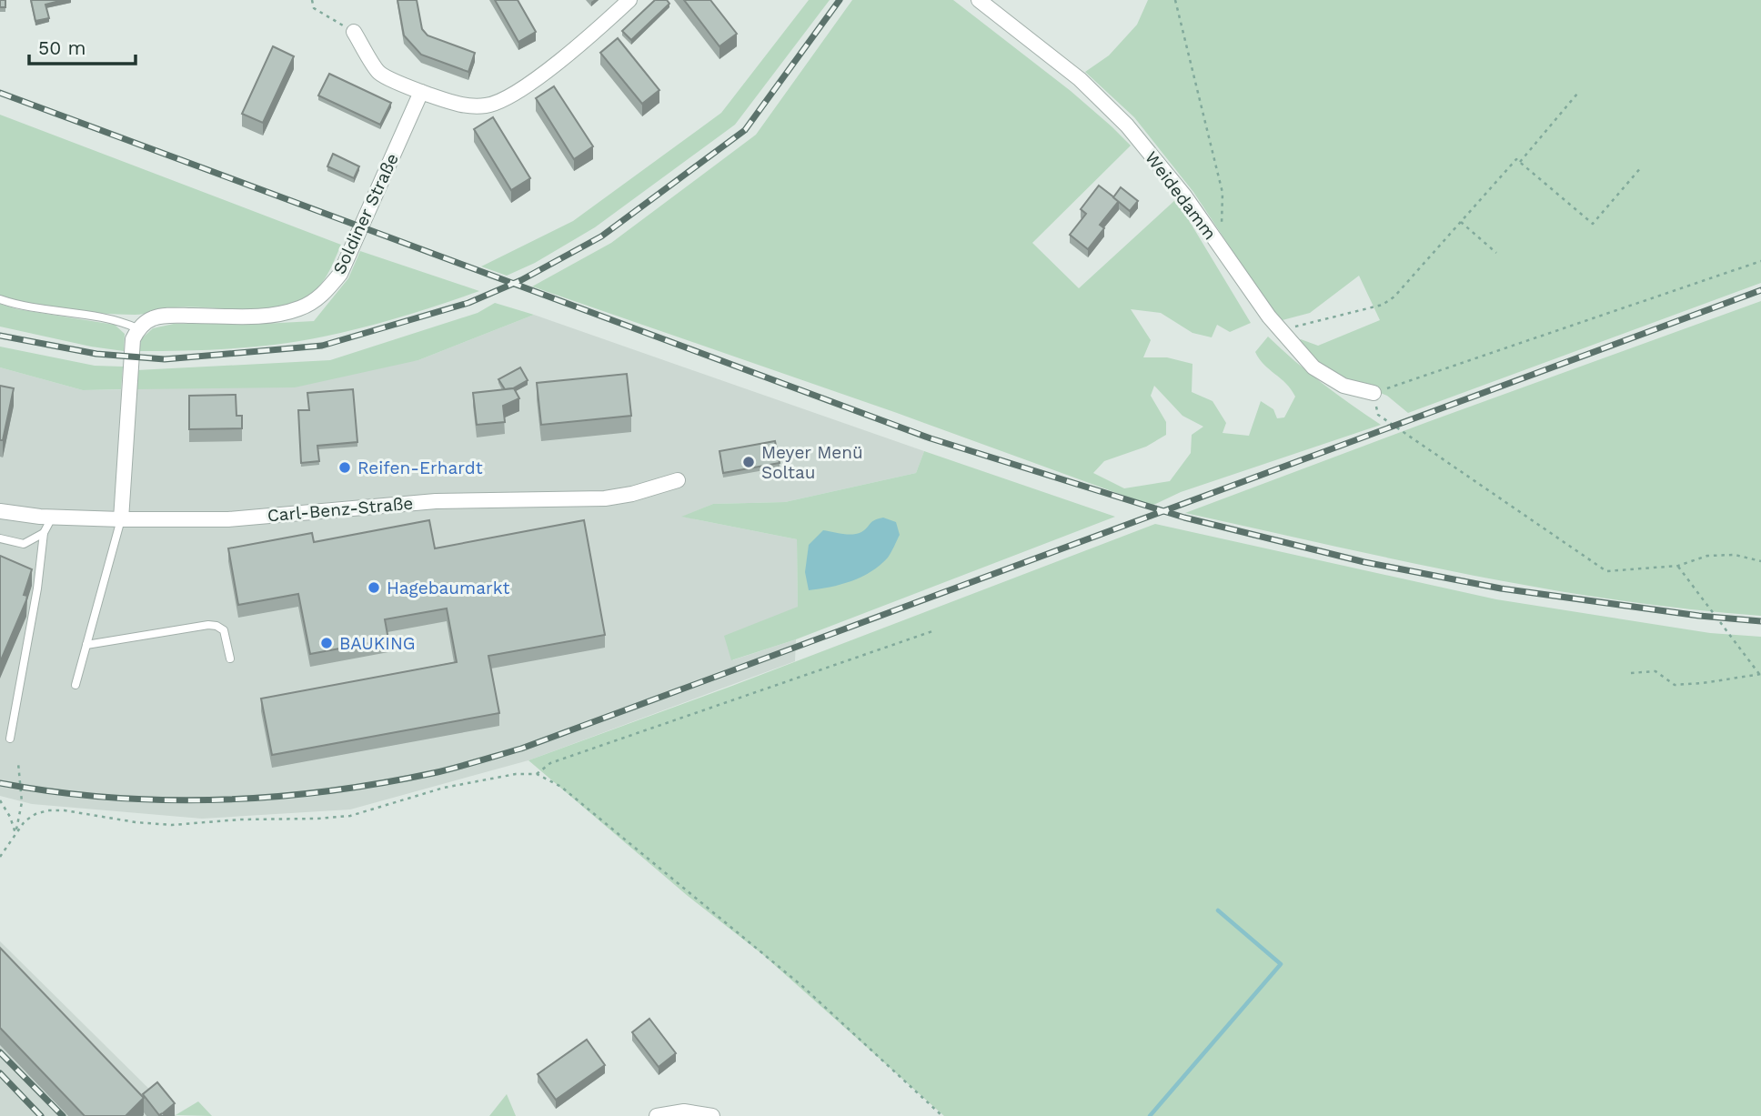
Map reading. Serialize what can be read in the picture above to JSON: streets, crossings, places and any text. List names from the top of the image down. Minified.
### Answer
{"streets":{"street":["Weidedamm","Soldiner Straße","Carl-Benz-Straße"]},"places":["Meyer Menü Soltau","Reifen-Erhardt","Hagebaumarkt","BAUKING"],"scale_bar":"50 m"}
